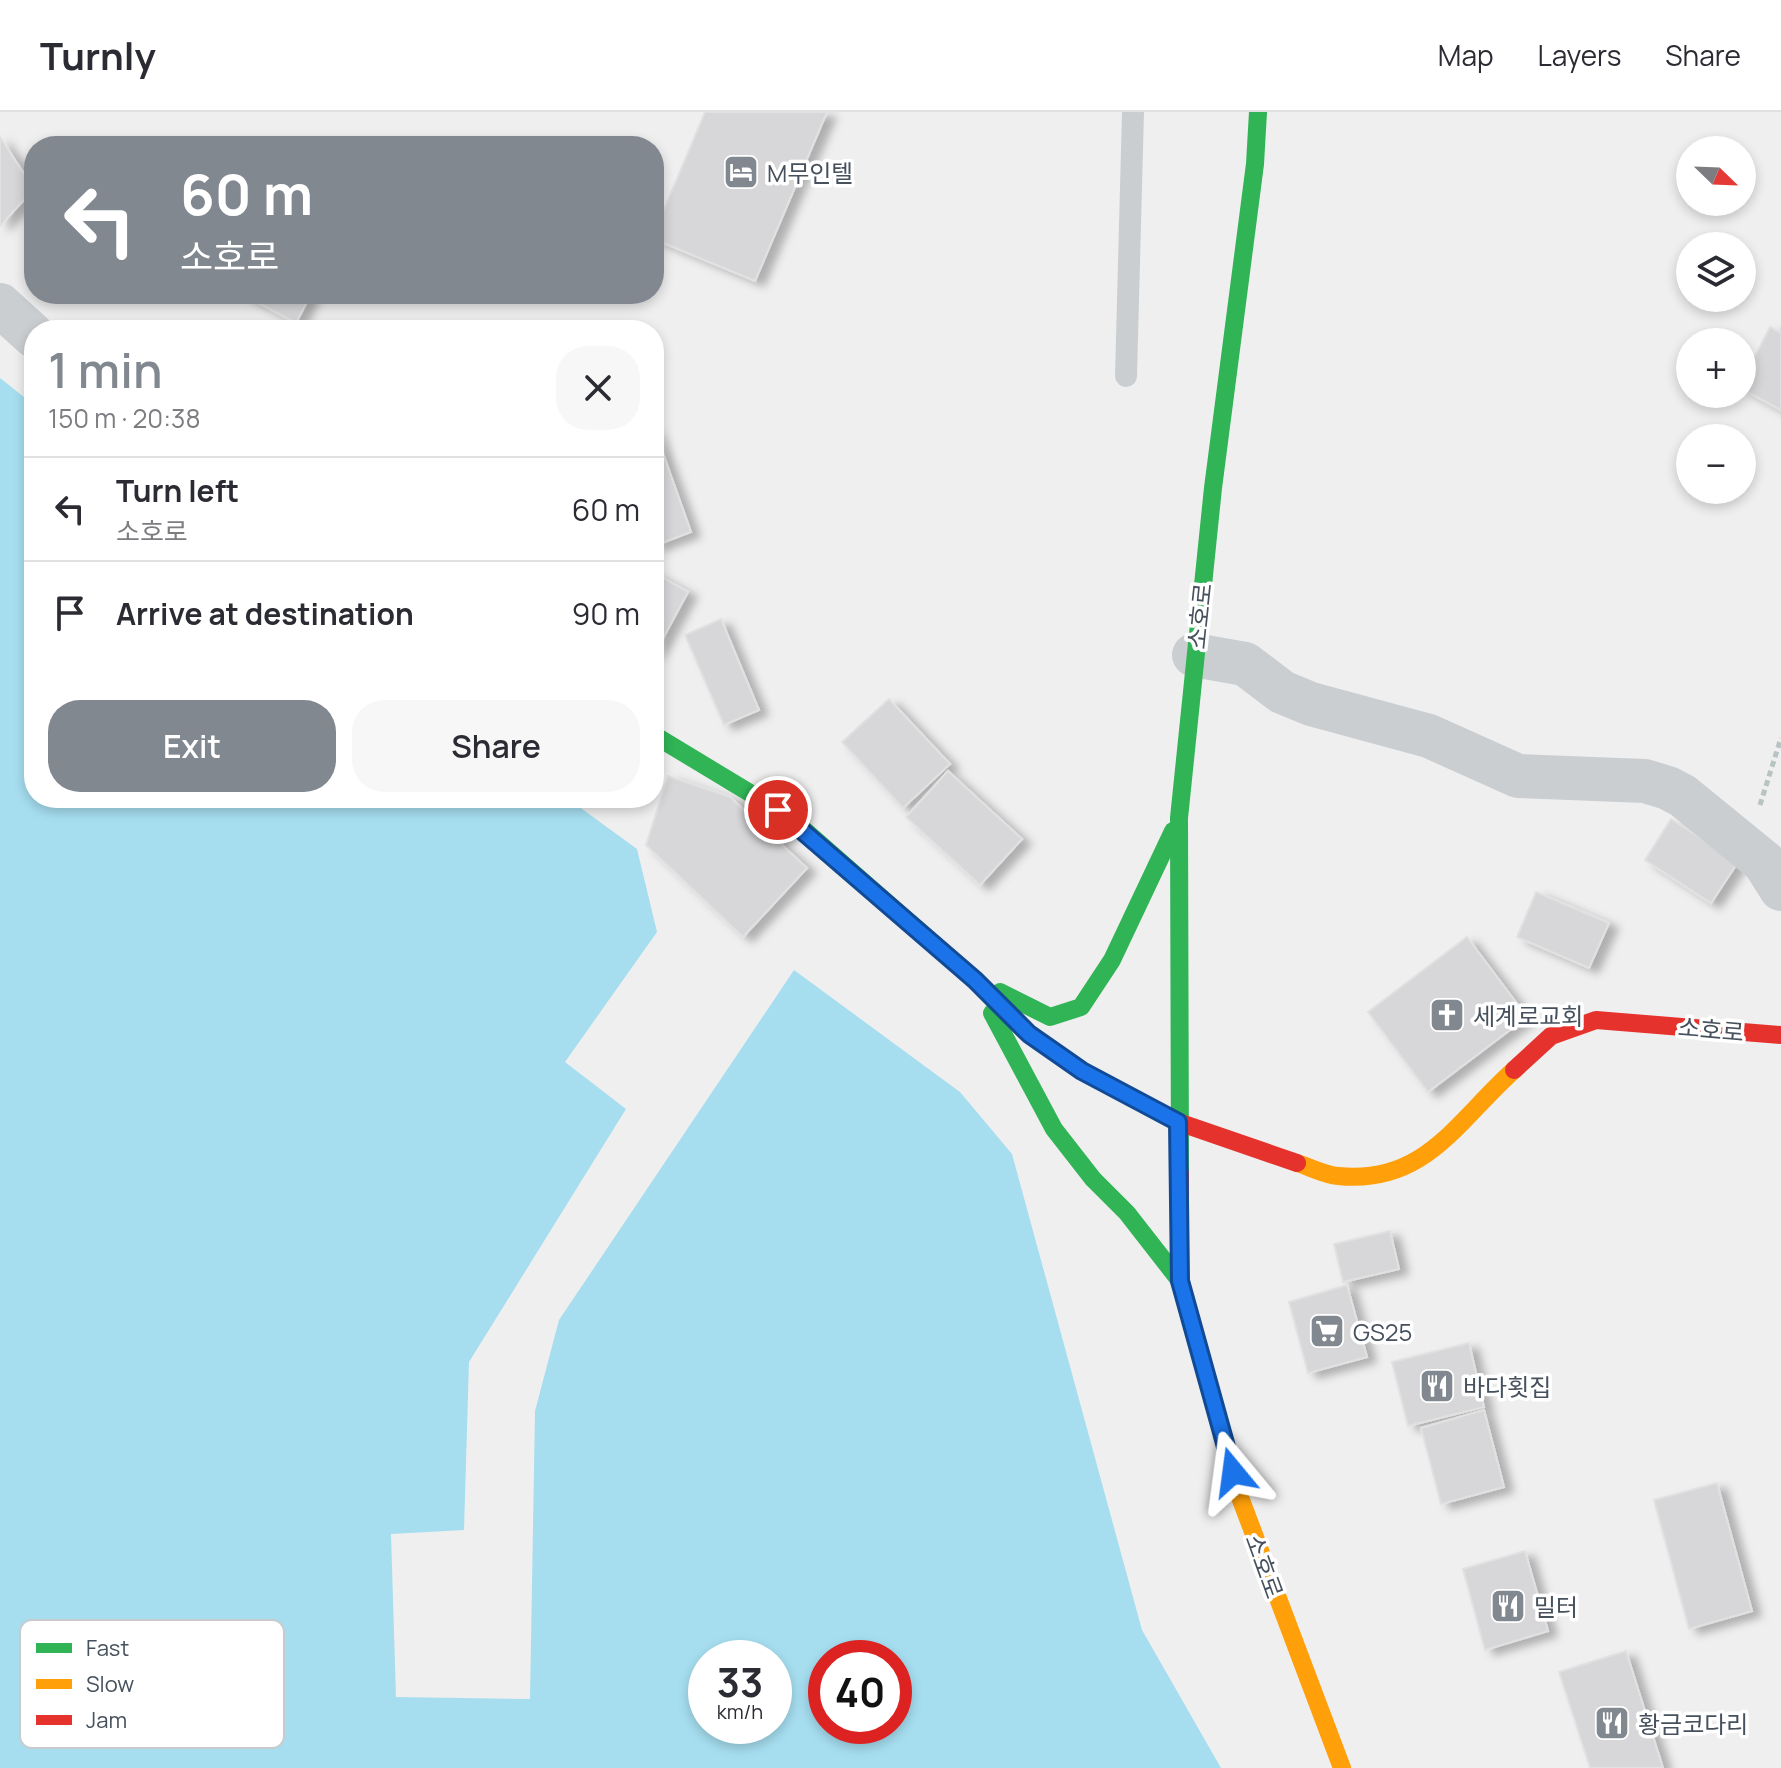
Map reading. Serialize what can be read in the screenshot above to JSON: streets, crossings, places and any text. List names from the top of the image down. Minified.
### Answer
{"streets":{"street":["소호로"]},"places":{"hotel":["M무인텔"],"church":["세계로교회"],"supermarket":["GS25"],"restaurant":["바다횟집","밀터","황금코다리"]},"legend":["Fast","Slow","Jam"],"north":"bottom right","page":{"header":"Turnly","nav":["Map","Layers","Share"],"map_buttons":["+","−"],"turn":["60 m","소호로"],"heading":["1 min","150 m · 20:38"],"list":[{"name":"Turn left","note":"소호로","value":"60 m"},{"name":"Arrive at destination","value":"90 m"}],"buttons":["Exit","Share"],"speed":"33 km/h","limit":"40"}}
